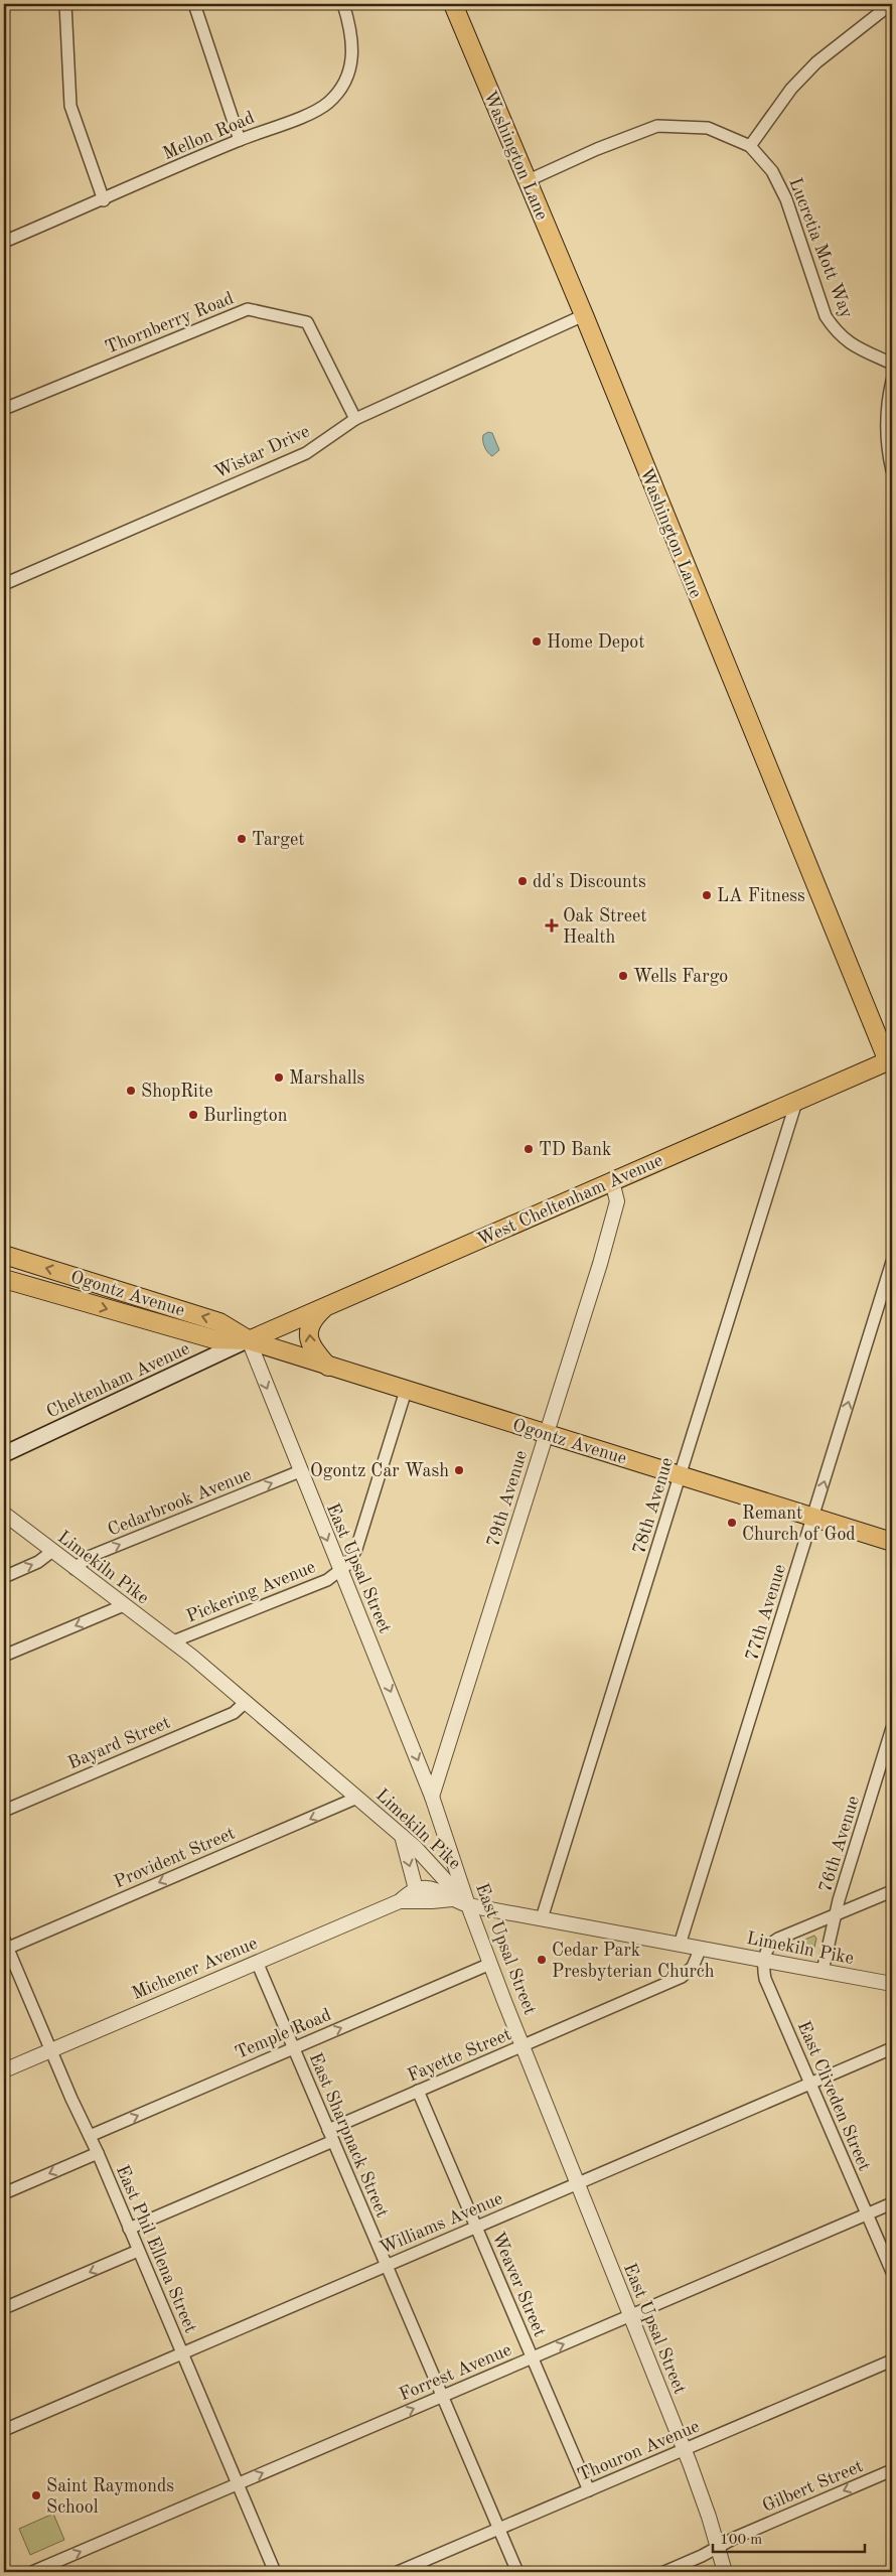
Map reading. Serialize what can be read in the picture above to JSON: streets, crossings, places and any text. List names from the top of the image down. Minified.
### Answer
{"streets":{"main road":["Washington Lane","West Cheltenham Avenue","Ogontz Avenue","Cheltenham Avenue"],"street":["Mellon Road","Lucretia Mott Way","Thornberry Road","Wistar Drive","79th Avenue","Cedarbrook Avenue","78th Avenue","Limekiln Pike","East Upsal Street","Pickering Avenue","77th Avenue","Bayard Street","76th Avenue","Provident Street","Michener Avenue","Temple Road","Fayette Street","East Cliveden Street","East Sharpnack Street","Williams Avenue","East Phil Ellena Street","Weaver Street","Forrest Avenue","Thouron Avenue","Gilbert Street"]},"crossings":[["Washington Lane","Lucretia Mott Way"],["Washington Lane","Wistar Drive"],["Washington Lane","West Cheltenham Avenue"],["Thornberry Road","Wistar Drive"],["West Cheltenham Avenue","Ogontz Avenue"],["West Cheltenham Avenue","Cheltenham Avenue"],["West Cheltenham Avenue","79th Avenue"],["West Cheltenham Avenue","78th Avenue"],["West Cheltenham Avenue","East Upsal Street"],["Ogontz Avenue","Cheltenham Avenue"],["Ogontz Avenue","79th Avenue"],["Ogontz Avenue","78th Avenue"],["Ogontz Avenue","East Upsal Street"],["Ogontz Avenue","77th Avenue"],["Cheltenham Avenue","East Upsal Street"],["79th Avenue","East Upsal Street"],["Cedarbrook Avenue","Limekiln Pike"],["Cedarbrook Avenue","East Upsal Street"],["78th Avenue","Limekiln Pike"],["Limekiln Pike","East Upsal Street"],["Limekiln Pike","Pickering Avenue"],["Limekiln Pike","77th Avenue"],["Limekiln Pike","Bayard Street"],["Limekiln Pike","76th Avenue"],["Limekiln Pike","Provident Street"],["Limekiln Pike","Michener Avenue"],["Limekiln Pike","Fayette Street"],["Limekiln Pike","East Cliveden Street"],["East Upsal Street","Pickering Avenue"],["East Upsal Street","Michener Avenue"],["East Upsal Street","Temple Road"],["East Upsal Street","Fayette Street"],["East Upsal Street","Williams Avenue"],["East Upsal Street","Forrest Avenue"],["East Upsal Street","Thouron Avenue"],["East Upsal Street","Gilbert Street"],["Provident Street","East Phil Ellena Street"],["Michener Avenue","East Sharpnack Street"],["Michener Avenue","East Phil Ellena Street"],["Temple Road","East Sharpnack Street"],["Temple Road","East Phil Ellena Street"],["Fayette Street","East Sharpnack Street"],["Fayette Street","Weaver Street"],["East Cliveden Street","Williams Avenue"],["East Cliveden Street","Forrest Avenue"],["East Sharpnack Street","Williams Avenue"],["East Sharpnack Street","Forrest Avenue"],["East Sharpnack Street","Thouron Avenue"],["Williams Avenue","East Phil Ellena Street"],["Williams Avenue","Weaver Street"],["East Phil Ellena Street","Forrest Avenue"],["Weaver Street","Forrest Avenue"],["Weaver Street","Thouron Avenue"]],"one_way":["Cedarbrook Avenue","East Upsal Street","77th Avenue","Provident Street","Forrest Avenue","Gilbert Street"],"places":{"other":["Home Depot","Target","dd's Discounts","LA Fitness","Wells Fargo","Marshalls","ShopRite","Burlington","TD Bank","Ogontz Car Wash","Remant Church of God","Cedar Park Presbyterian Church","Saint Raymonds School"],"health":["Oak Street Health"]},"scale_bar":"100 m"}
